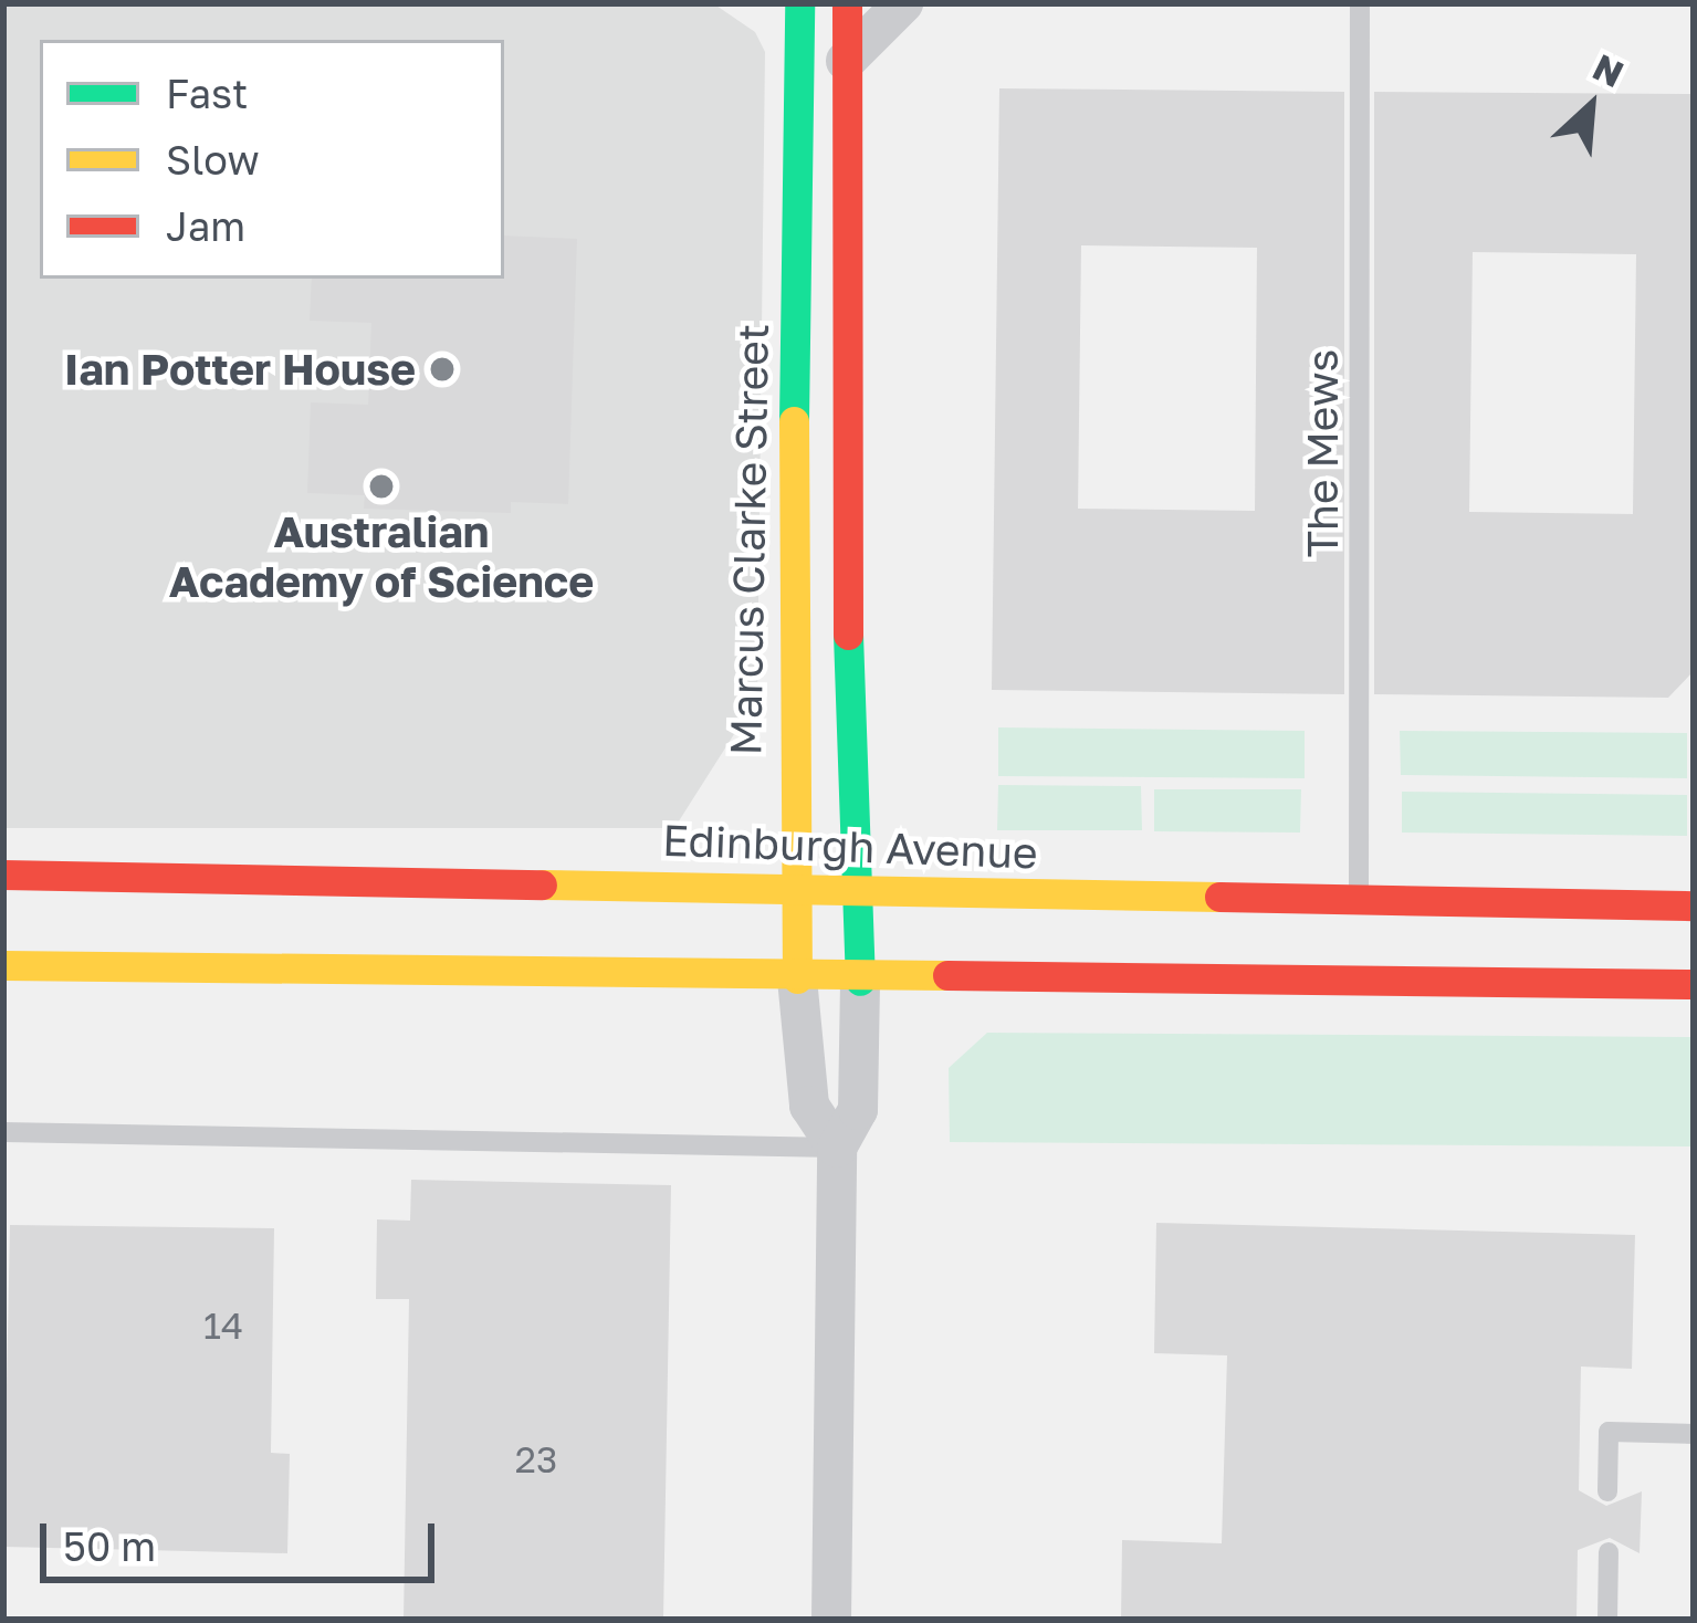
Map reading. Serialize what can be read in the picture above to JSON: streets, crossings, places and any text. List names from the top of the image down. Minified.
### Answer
{"streets":{"main road":["Marcus Clarke Street","Edinburgh Avenue"],"lane":["The Mews"]},"crossings":[["The Mews","Edinburgh Avenue"],["Marcus Clarke Street","Edinburgh Avenue"]],"places":["Ian Potter House","Australian Academy of Science"],"house_numbers":["14","23"],"legend":["Fast","Slow","Jam"],"scale_bar":"50 m","north":"top right"}
